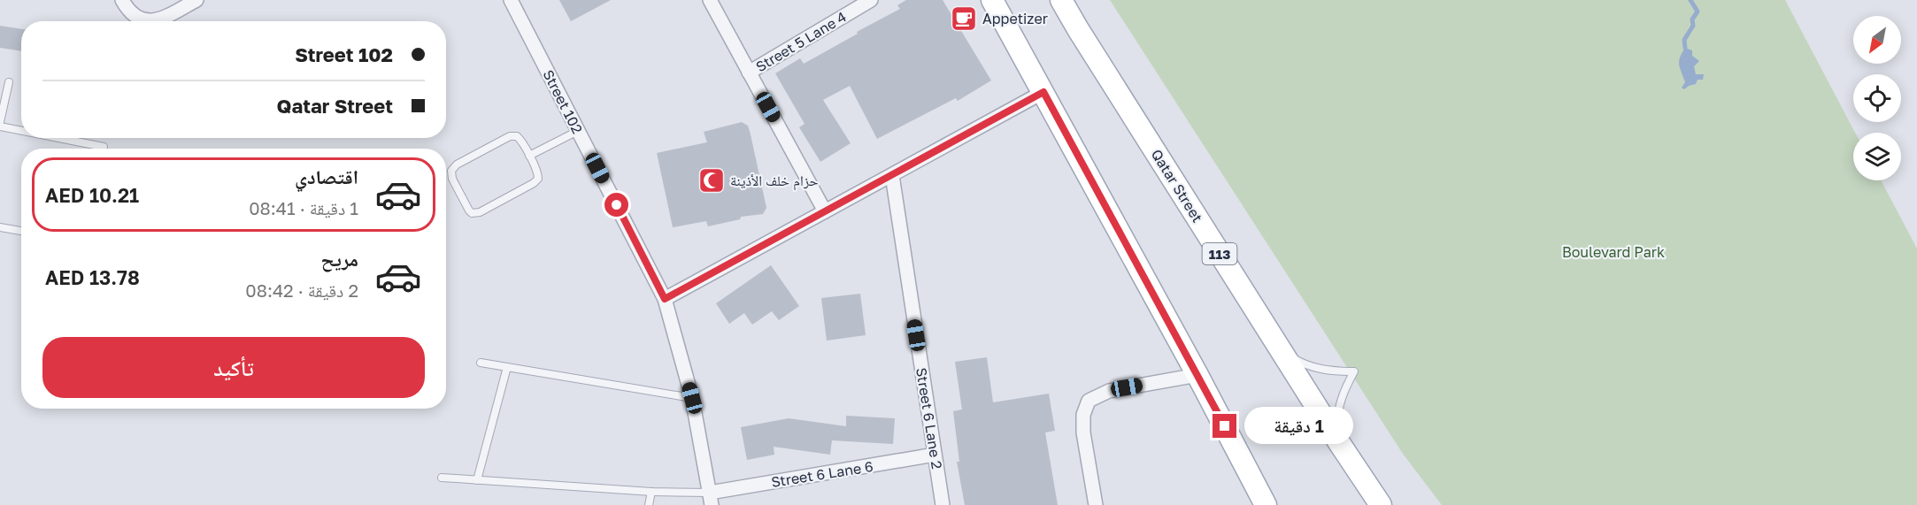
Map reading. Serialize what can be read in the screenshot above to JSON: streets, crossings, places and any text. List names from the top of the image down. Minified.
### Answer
{"streets":{"main road":["Qatar Street","113"],"street":["Street 5 Lane 4","Street 102","Street 6 Lane 2","Street 6 Lane 6"]},"crossings":[["Street 102","Street 6 Lane 6"],["Street 6 Lane 2","Street 6 Lane 6"]],"parks":["Boulevard Park"],"places":{"cafe":["Appetizer"],"mosque":["حزام خلف الأذينة"]},"north":"bottom left","page":{"banner":["Street 102","Qatar Street"],"list":[{"name":"اقتصادي","note":"1 دقيقة · 08:41","value":"AED 10.21"},{"name":"مريح","note":"2 دقيقة · 08:42","value":"AED 13.78"}],"buttons":"تأكيد","bubble":"1 دقيقة"}}
